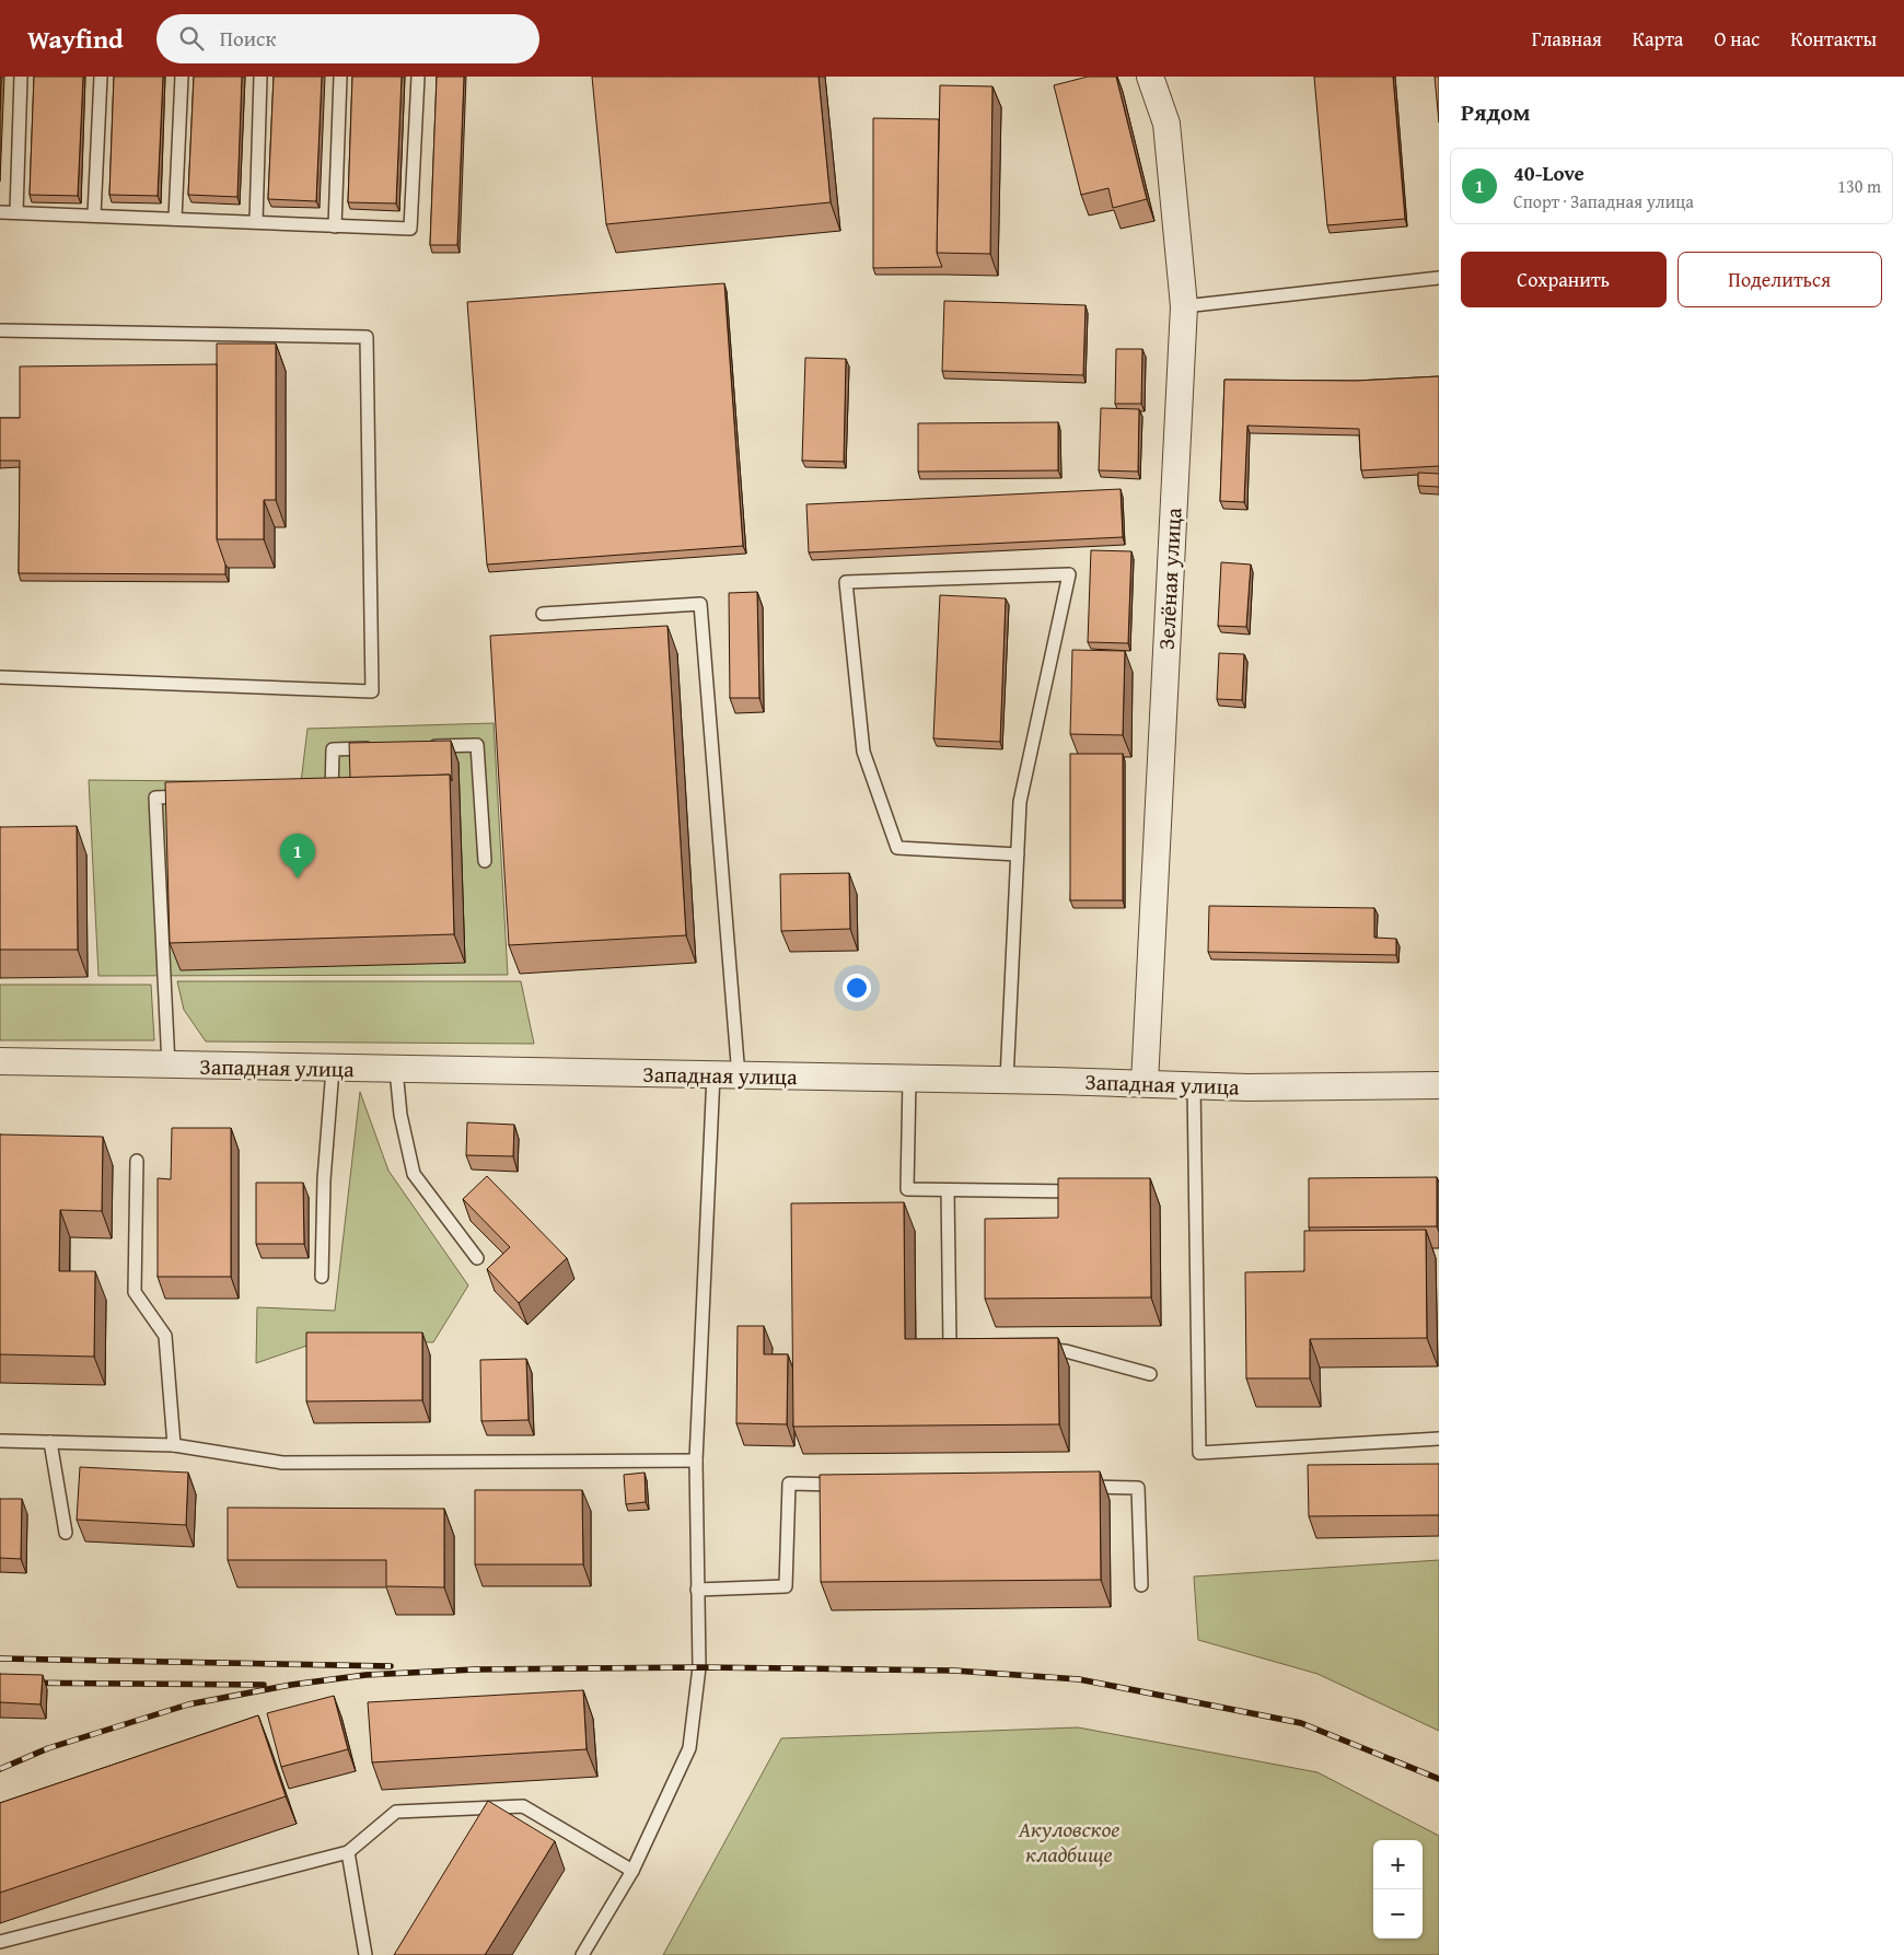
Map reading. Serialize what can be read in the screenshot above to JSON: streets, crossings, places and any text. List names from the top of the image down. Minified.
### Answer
{"streets":{"street":["Зелёная улица","Западная улица"]},"crossings":[["Зелёная улица","Западная улица"]],"parks":["Акуловское кладбище"],"page":{"header":"Wayfind","search":"Поиск","nav":["Главная","Карта","О нас","Контакты"],"heading":"Рядом","list":[{"mark":"1","name":"40-Love","note":"Спорт · Западная улица","value":"130 m"}],"buttons":["Сохранить","Поделиться"],"pins":"1","map_buttons":["+","−"]}}
